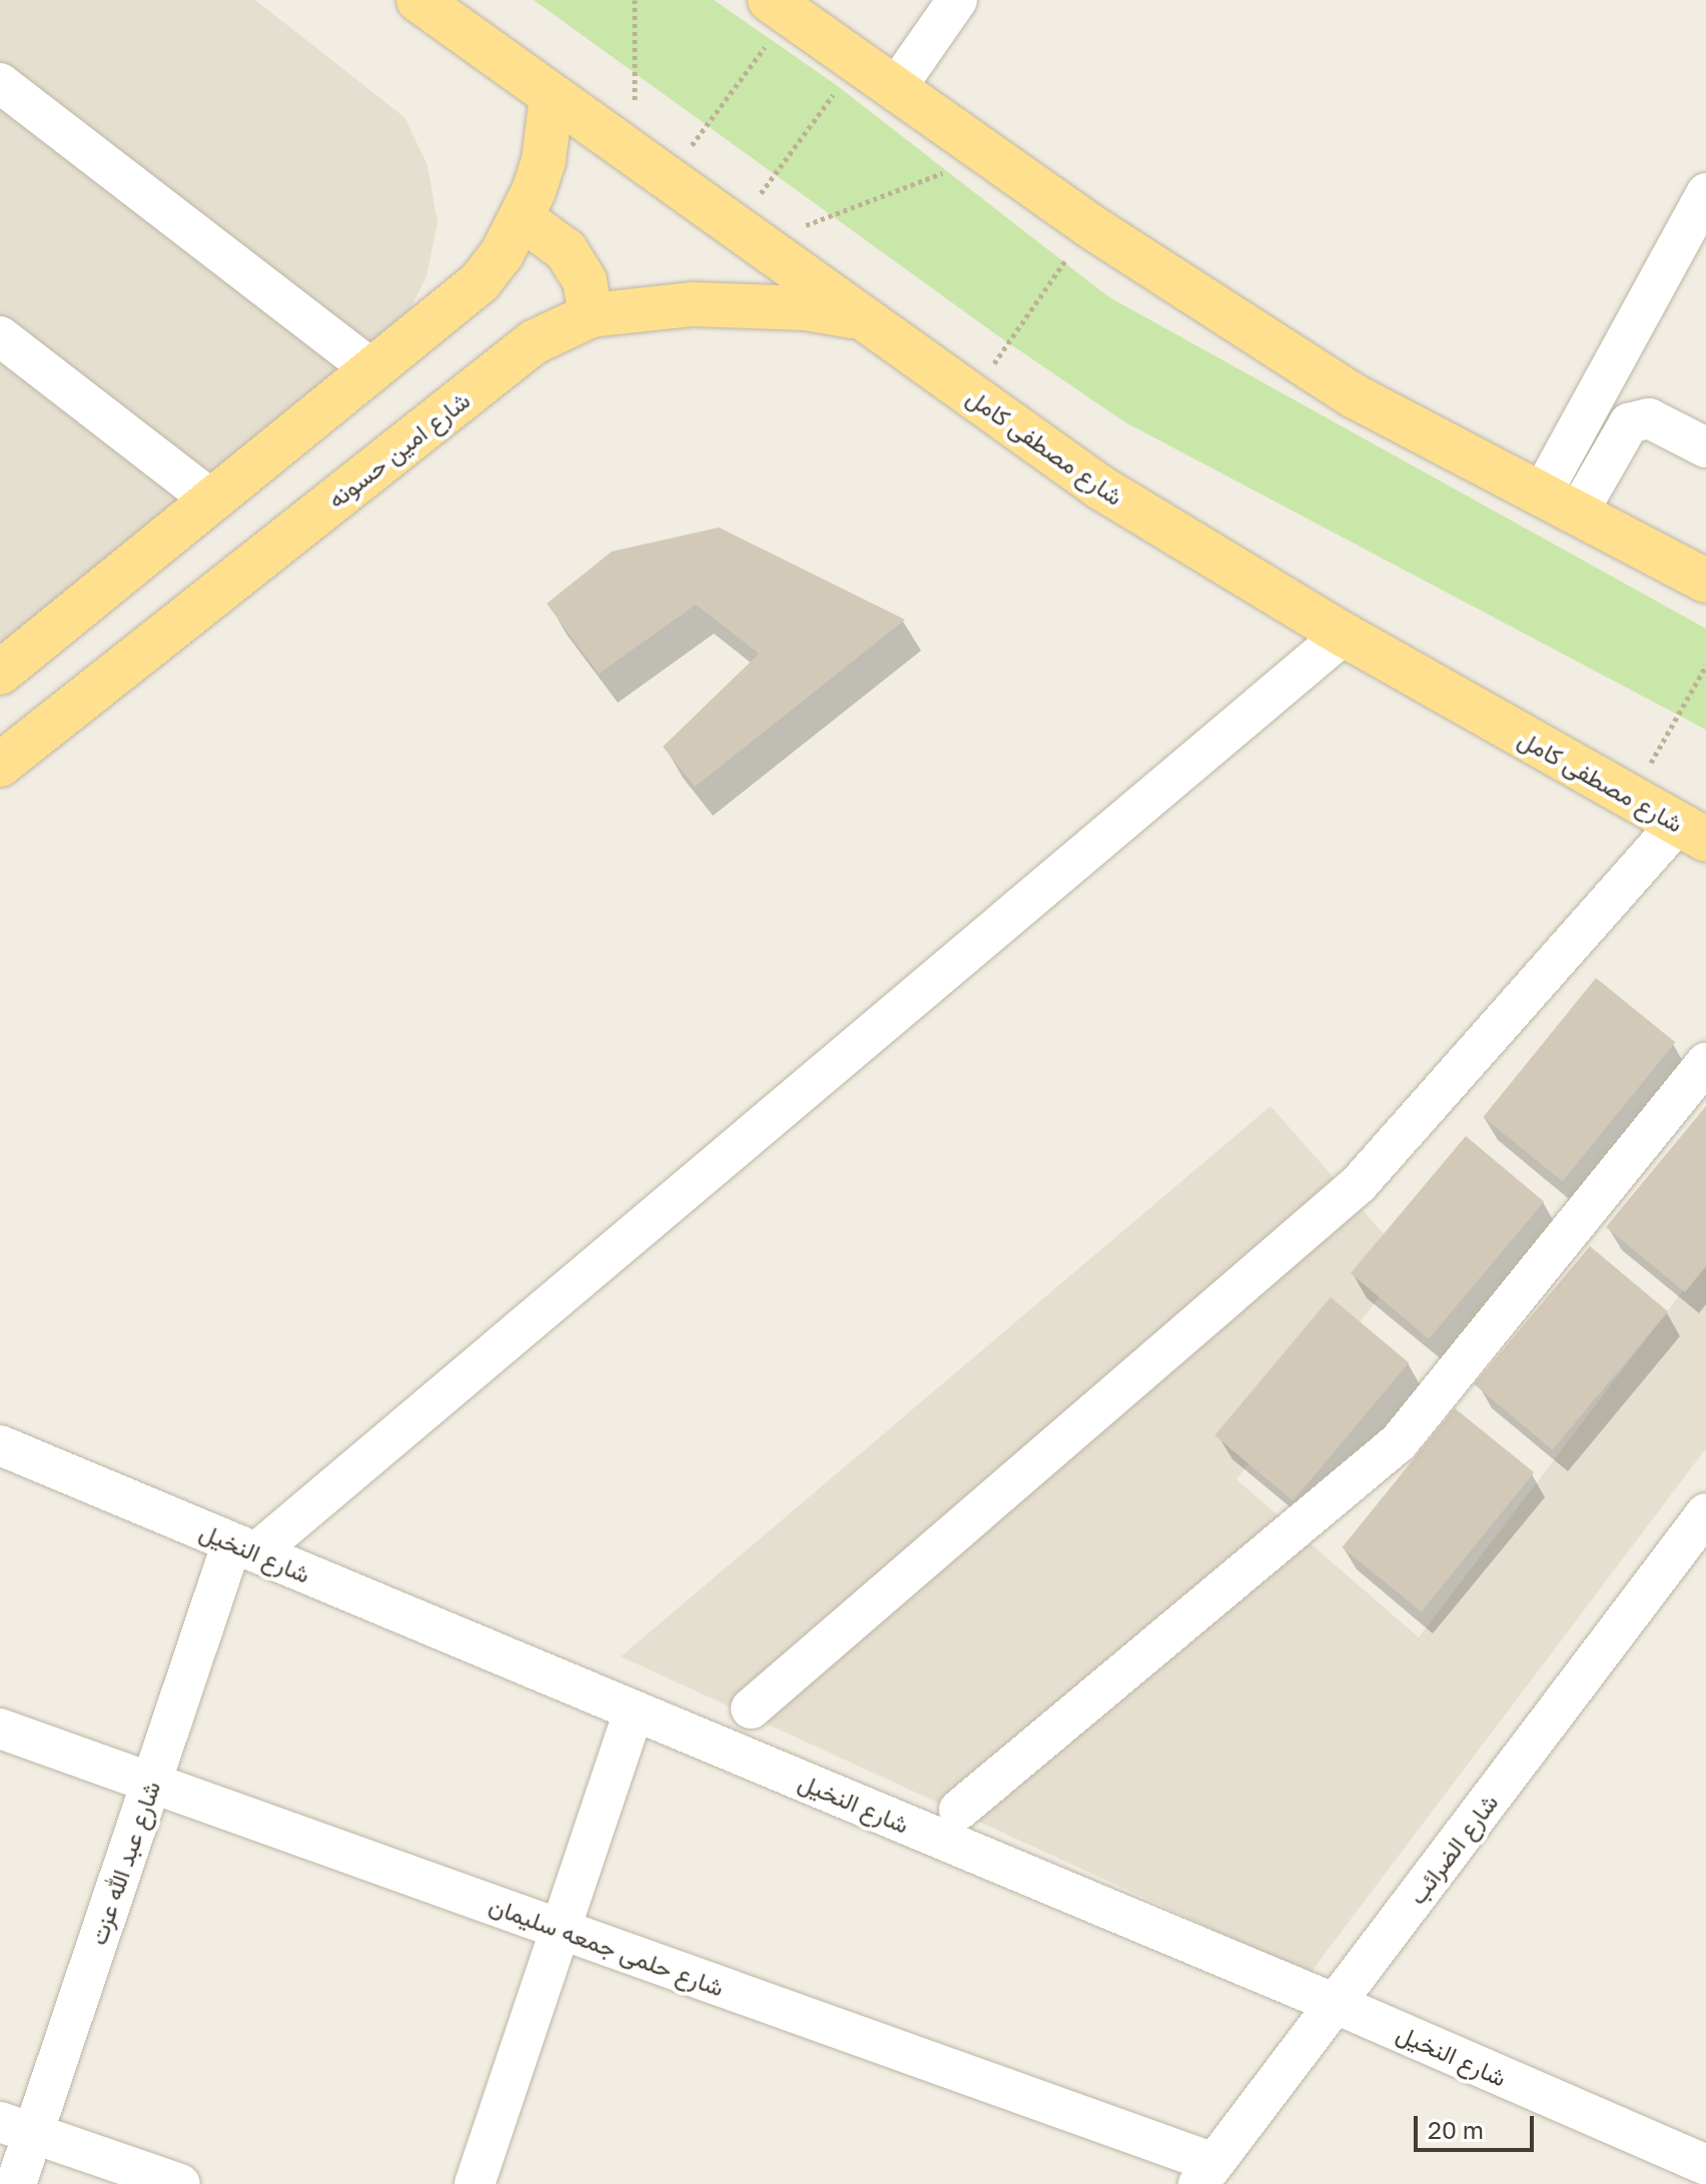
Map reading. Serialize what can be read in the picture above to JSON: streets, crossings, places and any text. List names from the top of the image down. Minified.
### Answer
{"streets":{"main road":["شارع مصطفى كامل","شارع امين حسونه"],"street":["شارع النخيل","شارع الضرائب","شارع عبد الله عزت","شارع حلمى جمعه سليمان"]},"crossings":[["شارع مصطفى كامل","شارع امين حسونه"],["شارع النخيل","شارع الضرائب"],["شارع النخيل","شارع عبد الله عزت"],["شارع الضرائب","شارع حلمى جمعه سليمان"],["شارع عبد الله عزت","شارع حلمى جمعه سليمان"]],"scale_bar":"20 m"}
